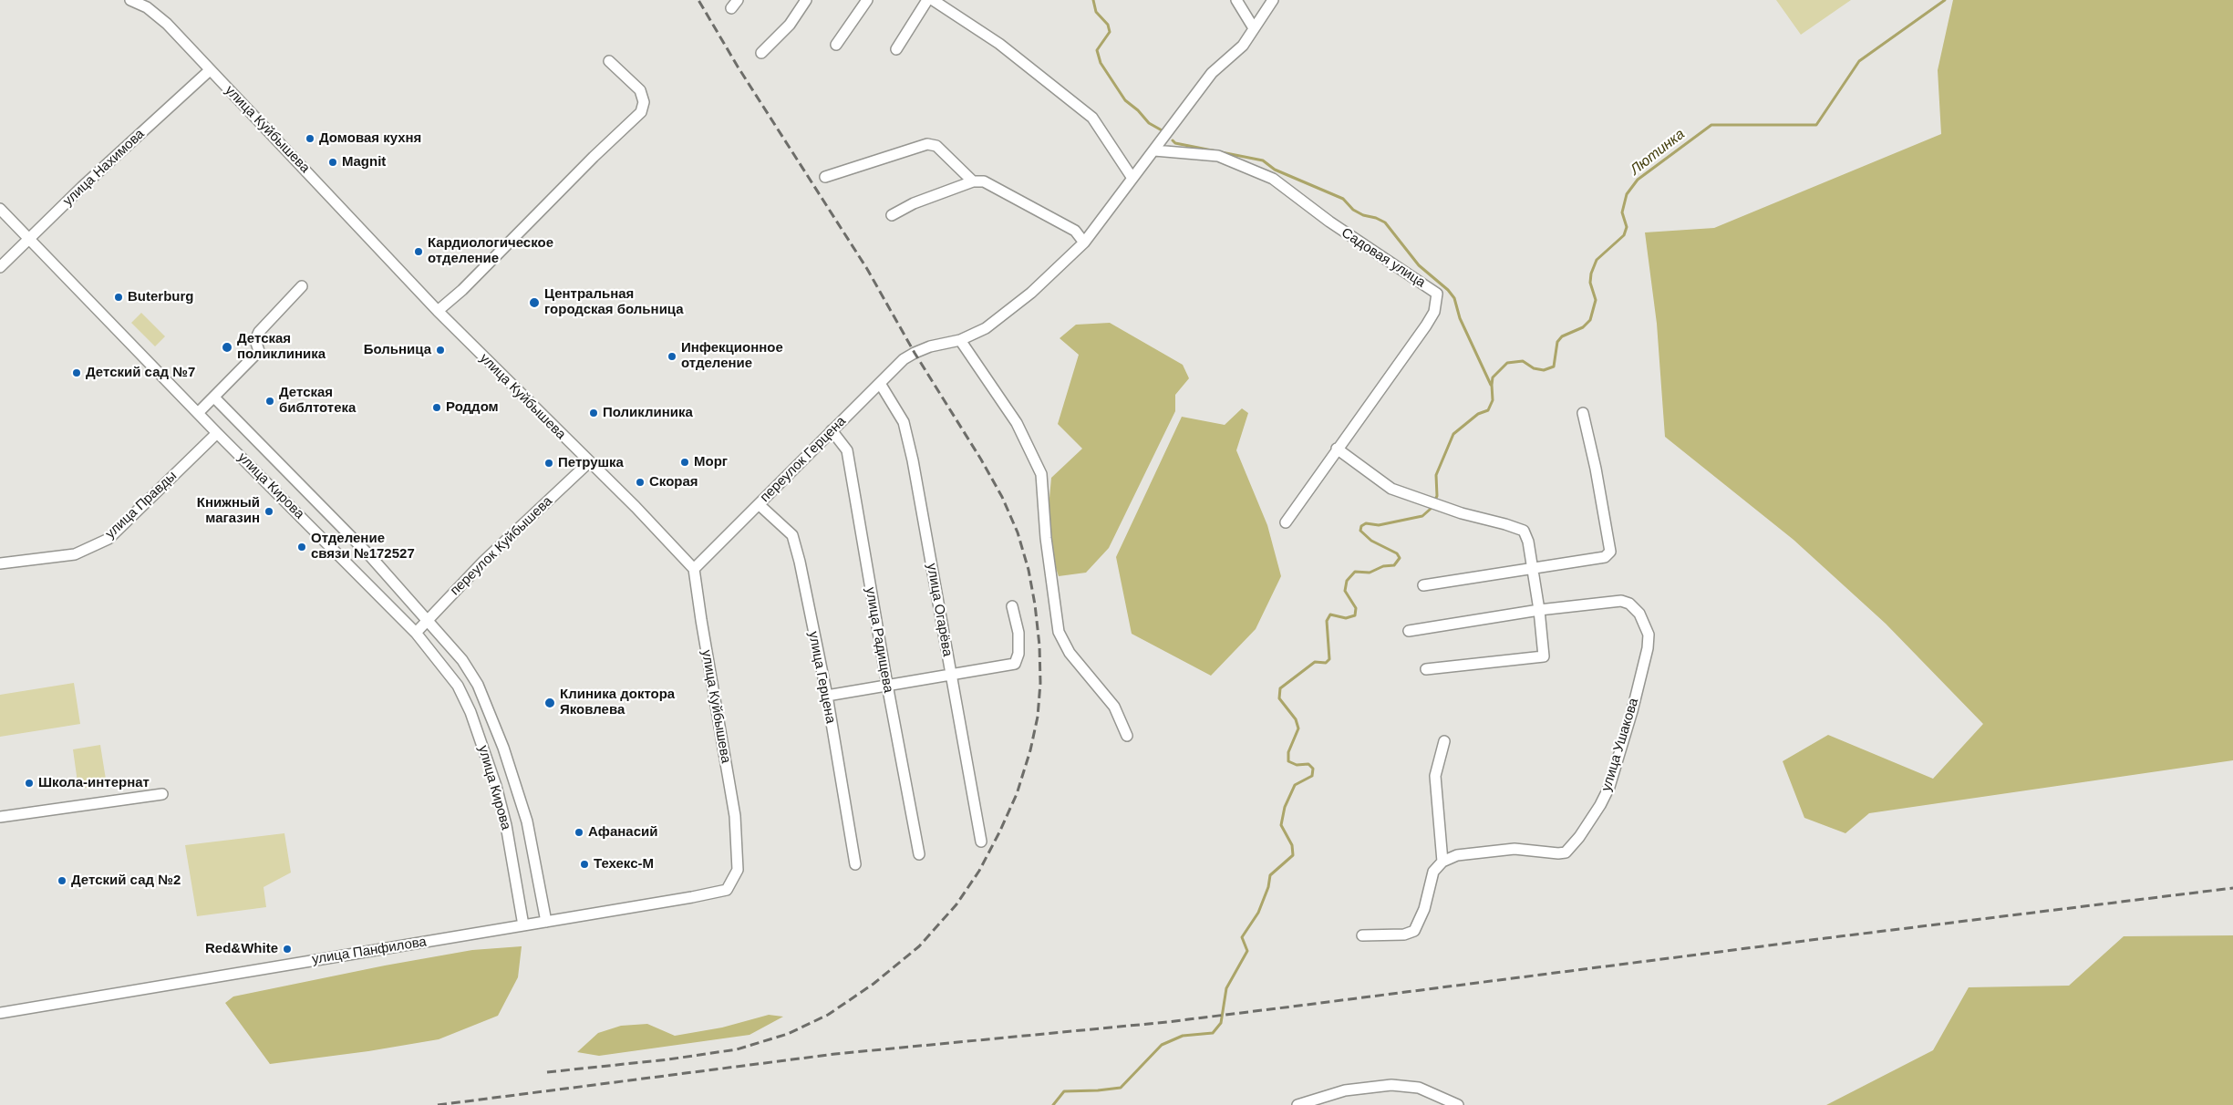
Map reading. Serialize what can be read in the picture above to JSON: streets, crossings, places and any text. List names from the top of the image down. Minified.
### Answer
{"streets":{"street":["улица Куйбышева","улица Нахимова","Садовая улица","переулок Герцена","улица Кирова","улица Правды","переулок Куйбышева","улица Огарёва","улица Радищева","улица Герцена","улица Ушакова","улица Панфилова"]},"crossings":[["улица Куйбышева","улица Нахимова"],["улица Куйбышева","переулок Герцена"],["улица Куйбышева","переулок Куйбышева"],["улица Куйбышева","улица Панфилова"],["улица Нахимова","улица Кирова"],["переулок Герцена","улица Огарёва"],["переулок Герцена","улица Радищева"],["переулок Герцена","улица Герцена"],["улица Кирова","улица Правды"],["улица Кирова","переулок Куйбышева"],["улица Кирова","улица Панфилова"]],"water":["Лютинка"],"places":["Домовая кухня","Magnit","Кардиологическое отделение","Buterburg","Центральная городская больница","Детская поликлиника","Больница","Инфекционное отделение","Детский сад №7","Детская библтотека","Роддом","Поликлиника","Морг","Петрушка","Скорая","Книжный магазин","Отделение связи №172527","Клиника доктора Яковлева","Школа-интернат","Афанасий","Техекс-М","Детский сад №2","Red&White"]}
